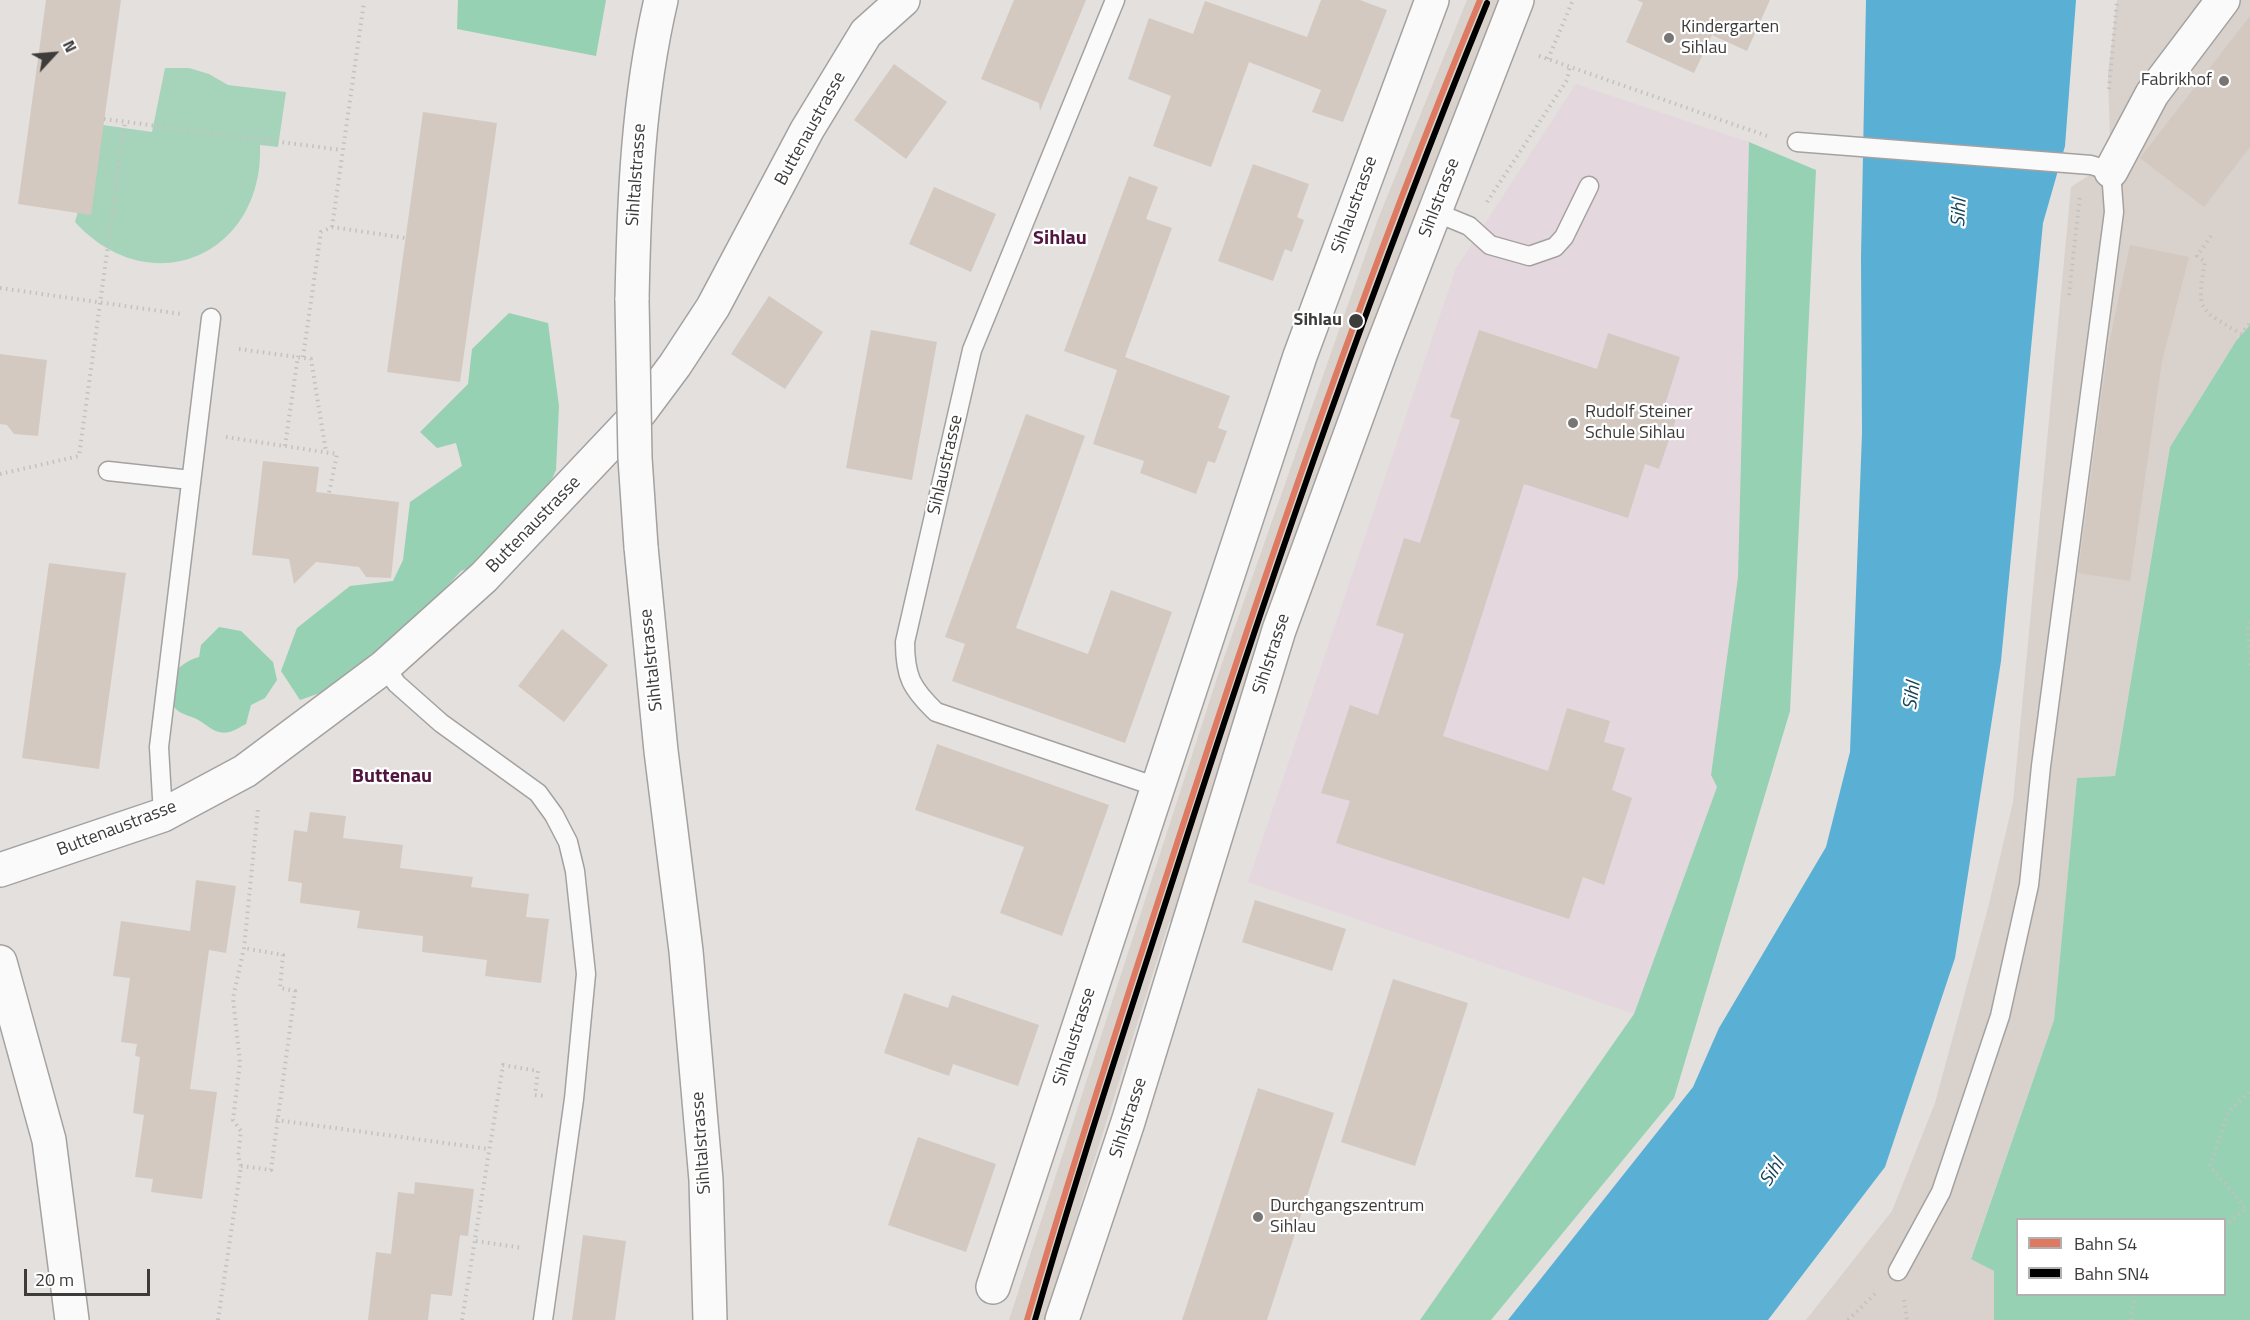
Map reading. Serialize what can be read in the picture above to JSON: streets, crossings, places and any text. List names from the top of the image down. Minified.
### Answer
{"streets":{"street":["Buttenaustrasse","Sihltalstrasse","Sihlstrasse","Sihlaustrasse"]},"districts":["Sihlau","Buttenau"],"water":["Sihl"],"places":["Kindergarten Sihlau","Fabrikhof","Sihlau","Rudolf Steiner Schule Sihlau","Durchgangszentrum Sihlau"],"lines":["rail line S4","rail line SN4"],"legend":["Bahn S4","Bahn SN4"],"scale_bar":"20 m","north":"top right"}
